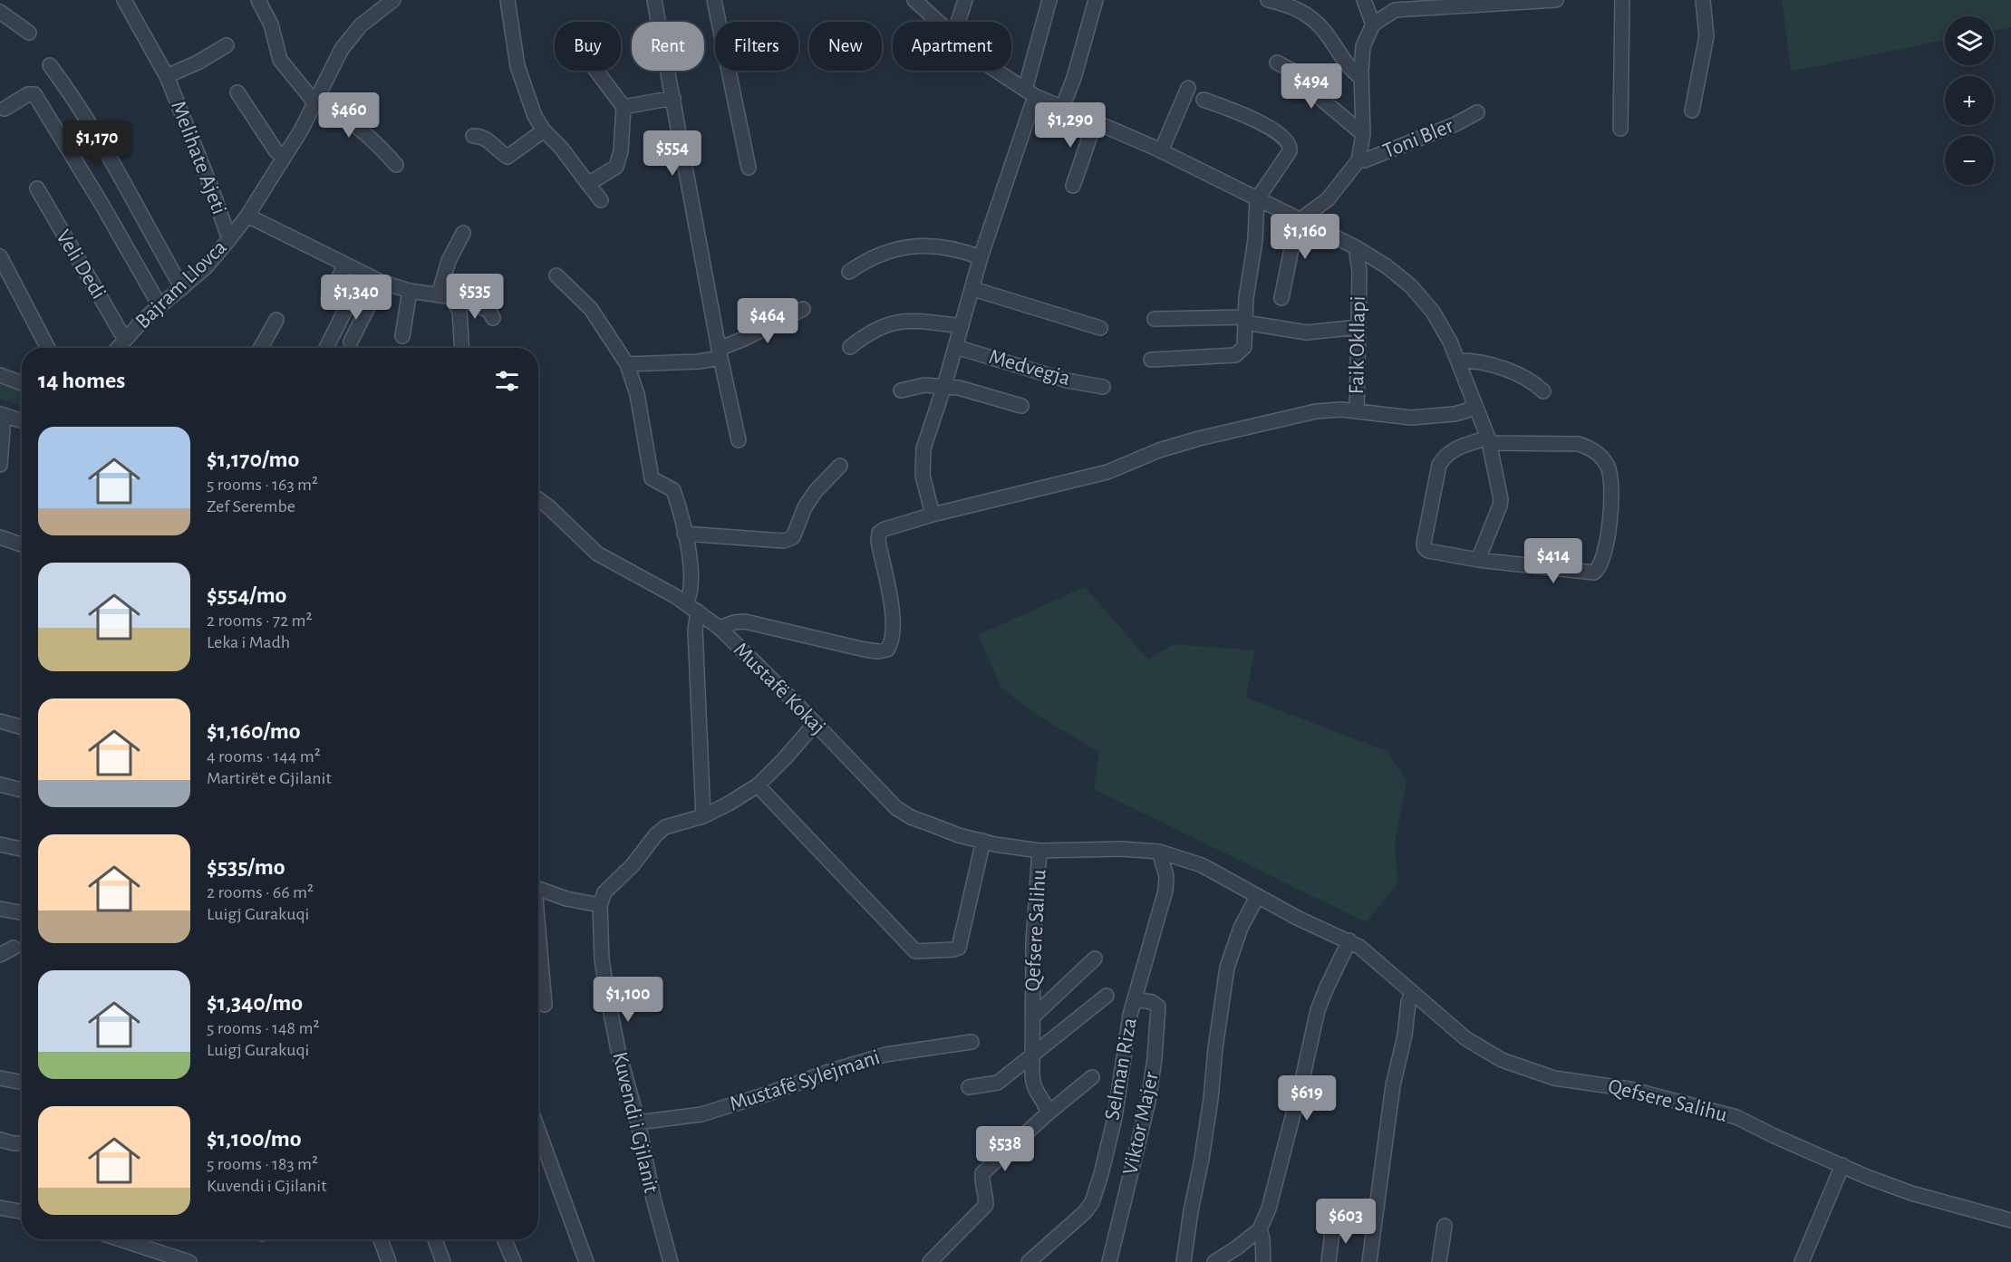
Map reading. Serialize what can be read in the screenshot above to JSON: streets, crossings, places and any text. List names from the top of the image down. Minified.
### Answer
{"streets":{"street":["Toni Bler","Melihate Ajeti","Veli Dedi","Bajram Llovca","Faik Okllapi","Medvegja","Mustafë Kokaj","Qefsere Salihu","Selman Riza","Mustafë Sylejmani","Kuvendi i Gjilanit","Viktor Majer"]},"crossings":[["Melihate Ajeti","Bajram Llovca"],["Veli Dedi","Bajram Llovca"],["Mustafë Kokaj","Qefsere Salihu"],["Qefsere Salihu","Selman Riza"],["Selman Riza","Viktor Majer"],["Mustafë Sylejmani","Kuvendi i Gjilanit"]],"page":{"map_buttons":["+","−"],"chip":["Buy","Rent","Filters","New","Apartment"],"price":["$494","$460","$1,290","$1,170","$554","$1,160","$535","$1,340","$464","$414","$1,100","$619","$538","$603"],"heading":"14 homes","list":[{"name":"$1,170/mo","note":"5 rooms · 163 m² · Zef Serembe"},{"name":"$554/mo","note":"2 rooms · 72 m² · Leka i Madh"},{"name":"$1,160/mo","note":"4 rooms · 144 m² · Martirët e Gjilanit"},{"name":"$535/mo","note":"2 rooms · 66 m² · Luigj Gurakuqi"},{"name":"$1,340/mo","note":"5 rooms · 148 m² · Luigj Gurakuqi"},{"name":"$1,100/mo","note":"5 rooms · 183 m² · Kuvendi i Gjilanit"}]}}
